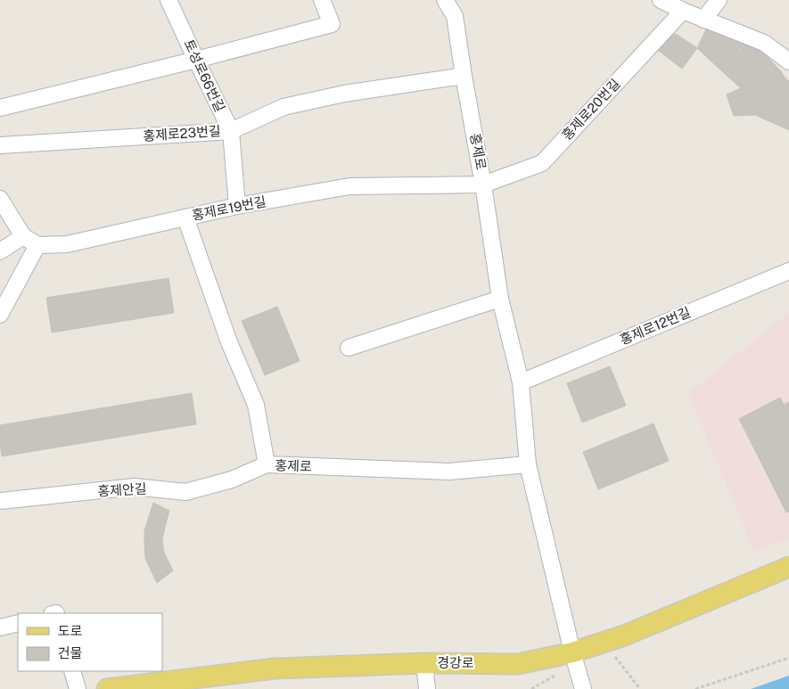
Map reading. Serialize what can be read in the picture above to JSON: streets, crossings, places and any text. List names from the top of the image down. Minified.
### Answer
{"streets":{"main road":["경강로"],"street":["토성로66번길","홍제로20번길","홍제로23번길","홍제로","홍제로19번길","홍제로12번길","홍제안길"]},"crossings":[["토성로66번길","홍제로23번길"],["토성로66번길","홍제로19번길"],["홍제로20번길","홍제로"],["홍제로20번길","홍제로19번길"],["홍제로23번길","홍제로"],["홍제로","홍제로19번길"],["홍제로","홍제로12번길"],["홍제로","홍제안길"],["홍제로","경강로"]],"legend":["도로","건물"]}
